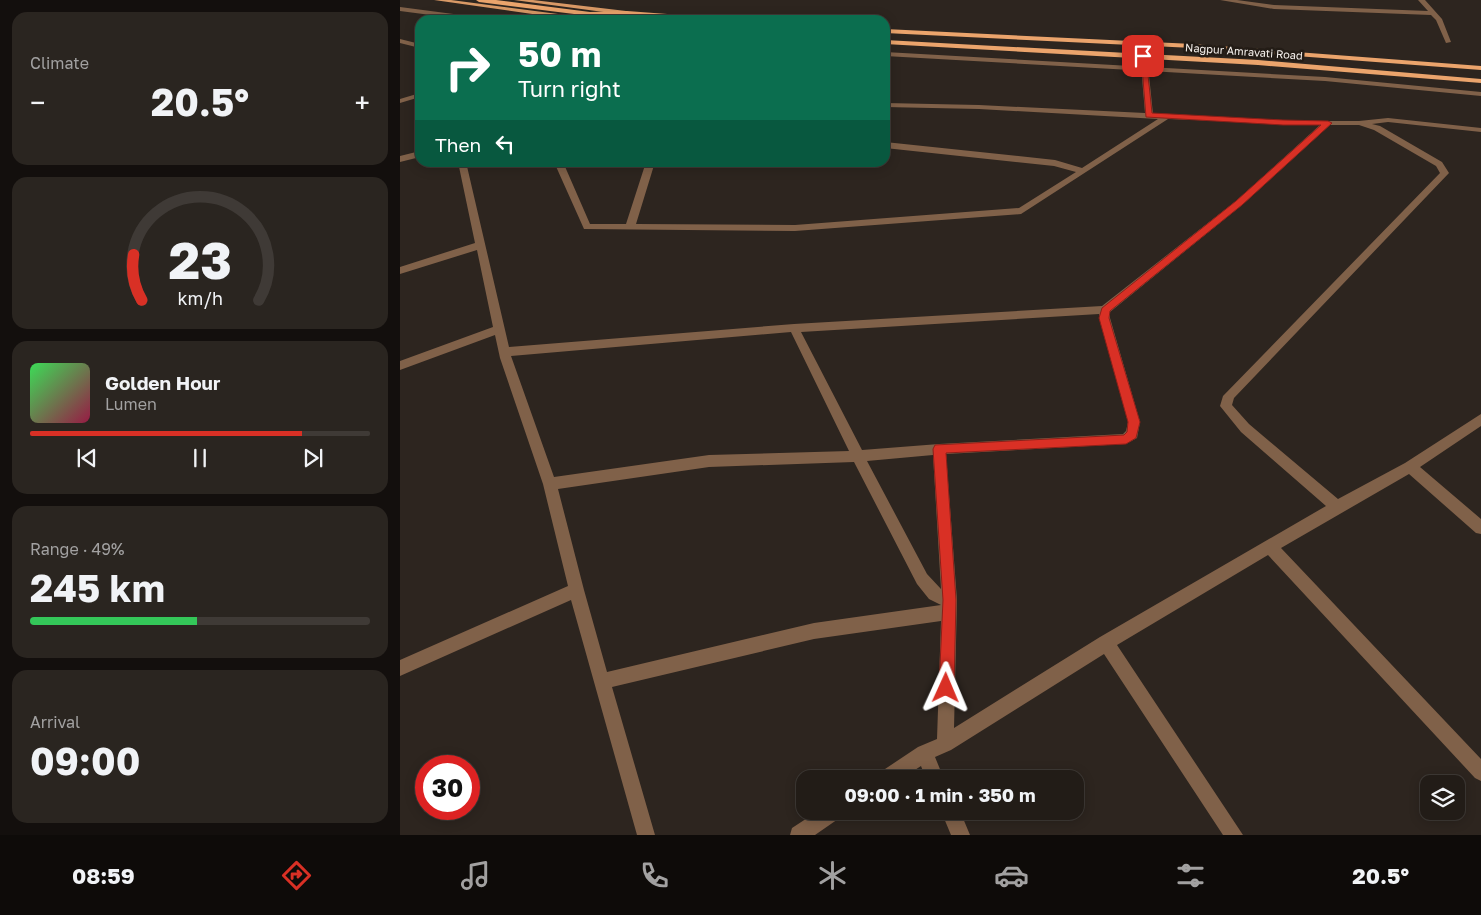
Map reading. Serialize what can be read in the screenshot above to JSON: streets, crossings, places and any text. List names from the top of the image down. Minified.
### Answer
{"streets":{"highway":["Nagpur Amravati Road"]},"page":{"tile":["Climate",["Range · 49%","245 km"],["Arrival","09:00"]],"turn":["50 m","Turn right"],"heat":["−","20.5°","+"],"then":"Then","song":["Golden Hour","Lumen"],"limit":"30","trip":"09:00 · 1 min · 350 m","tabs":["08:59","20.5°"],"gauge":["23","km/h"]}}
